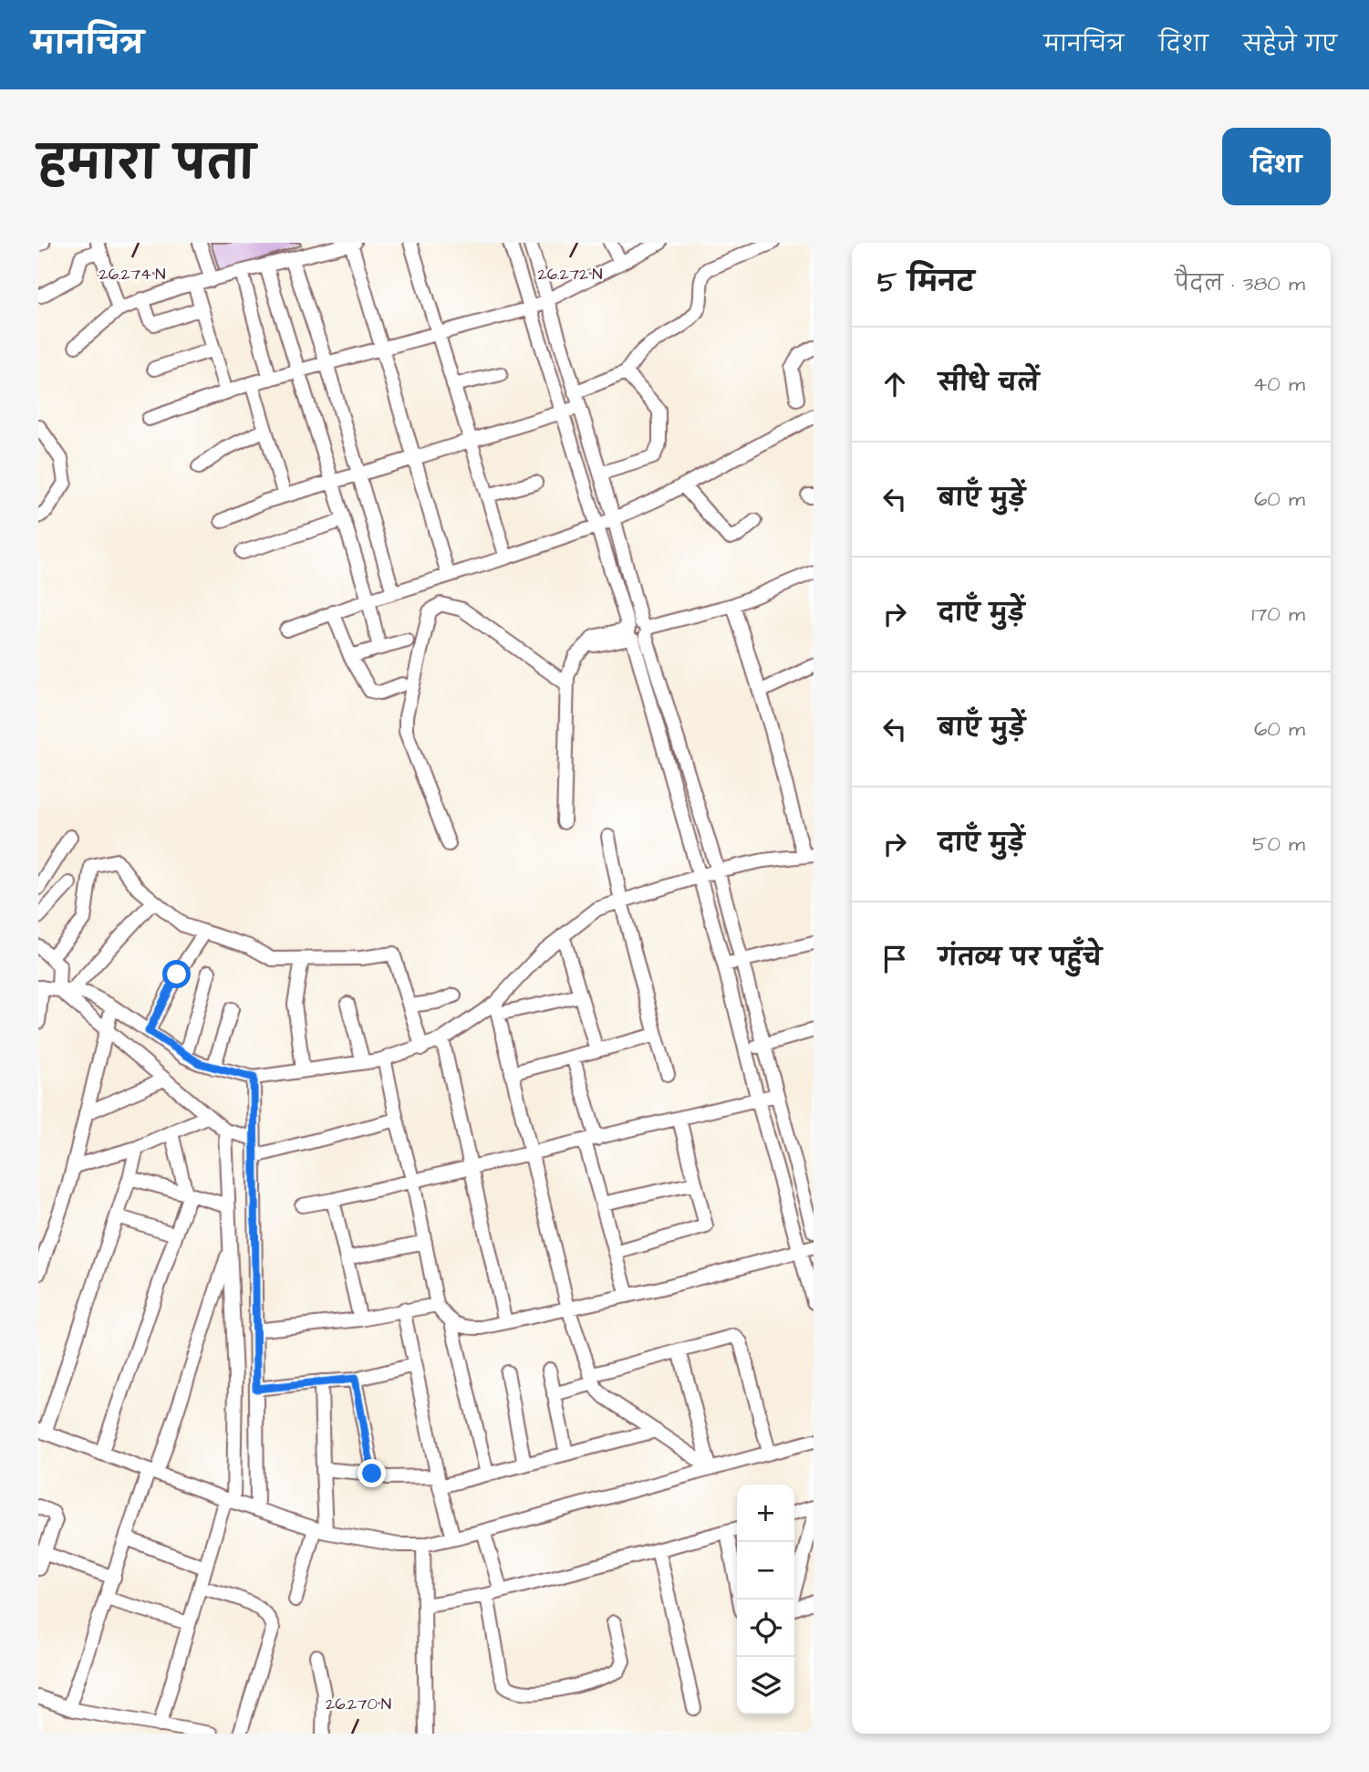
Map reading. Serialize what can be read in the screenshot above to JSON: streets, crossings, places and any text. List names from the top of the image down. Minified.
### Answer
{"page":{"header":"मानचित्र","nav":["मानचित्र","दिशा","सहेजे गए"],"title":"हमारा पता","buttons":"दिशा","heading":["5 मिनट","पैदल · 380 m"],"list":[["सीधे चलें","40 m"],["बाएँ मुड़ें","60 m"],["दाएँ मुड़ें","170 m"],["बाएँ मुड़ें","60 m"],["दाएँ मुड़ें","50 m"],"गंतव्य पर पहुँचे"],"map_buttons":["+","−"]},"coordinates":["26.274°N","26.272°N","26.270°N"]}
